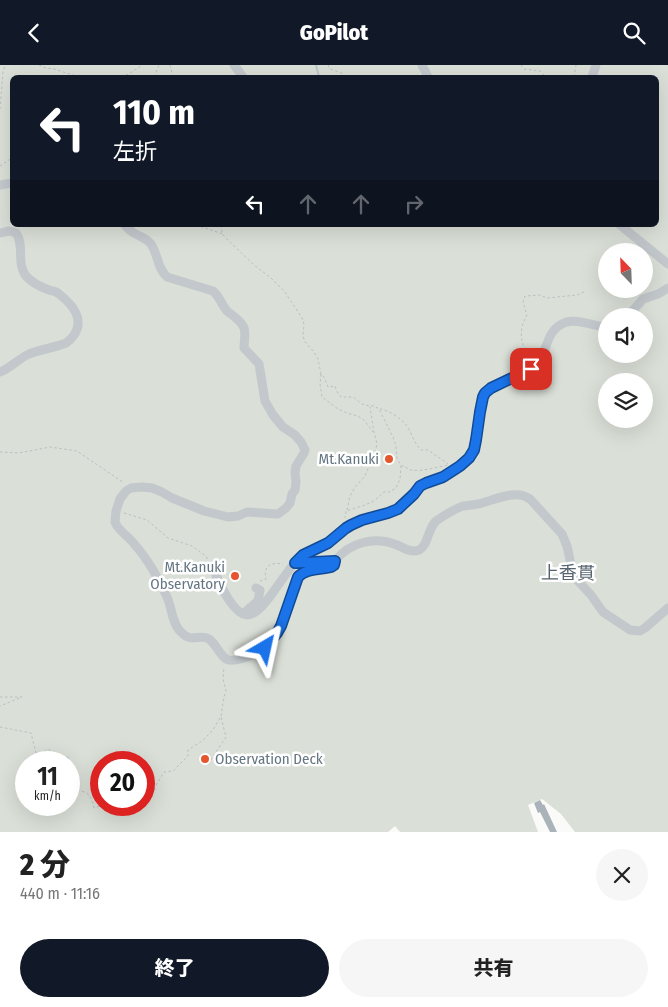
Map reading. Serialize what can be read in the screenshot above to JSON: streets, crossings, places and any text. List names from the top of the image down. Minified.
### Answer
{"districts":["上香貫"],"places":["Mt.Kanuki","Mt.Kanuki Observatory","Observation Deck"],"north":"top left","page":{"header":"GoPilot","turn":["110 m","左折"],"speed":"11 km/h","limit":"20","heading":["2 分","440 m · 11:16"],"buttons":["終了","共有"]}}
